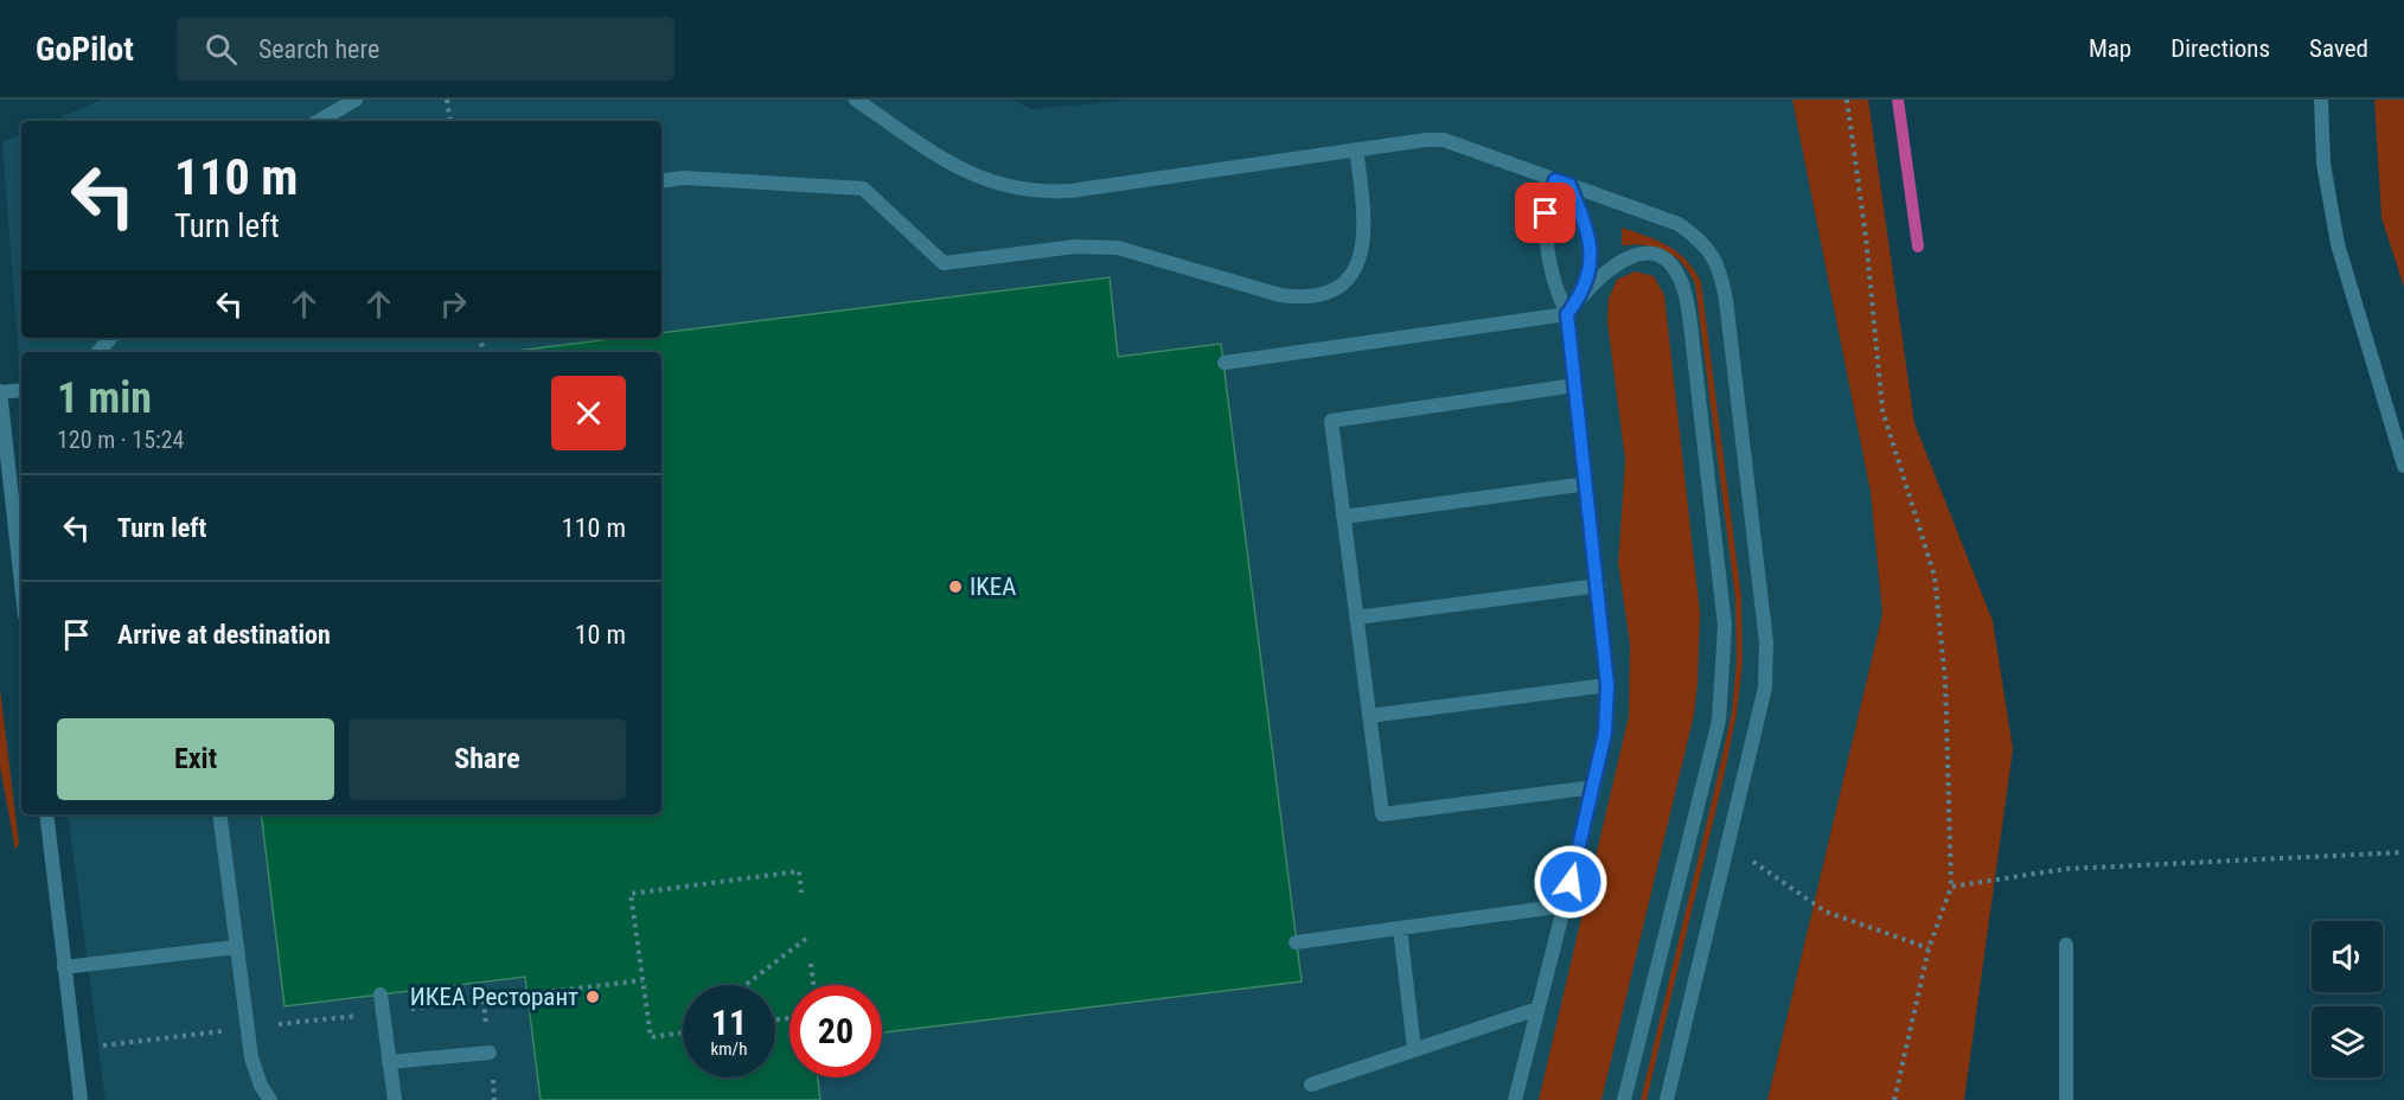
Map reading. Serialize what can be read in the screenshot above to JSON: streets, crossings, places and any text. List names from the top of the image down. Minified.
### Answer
{"places":["IKEA","ИКЕА Ресторант"],"page":{"header":"GoPilot","search":"Search here","nav":["Map","Directions","Saved"],"turn":["110 m","Turn left"],"heading":["1 min","120 m · 15:24"],"list":[{"name":"Turn left","value":"110 m"},{"name":"Arrive at destination","value":"10 m"}],"buttons":["Exit","Share"],"speed":"11 km/h","limit":"20"}}
